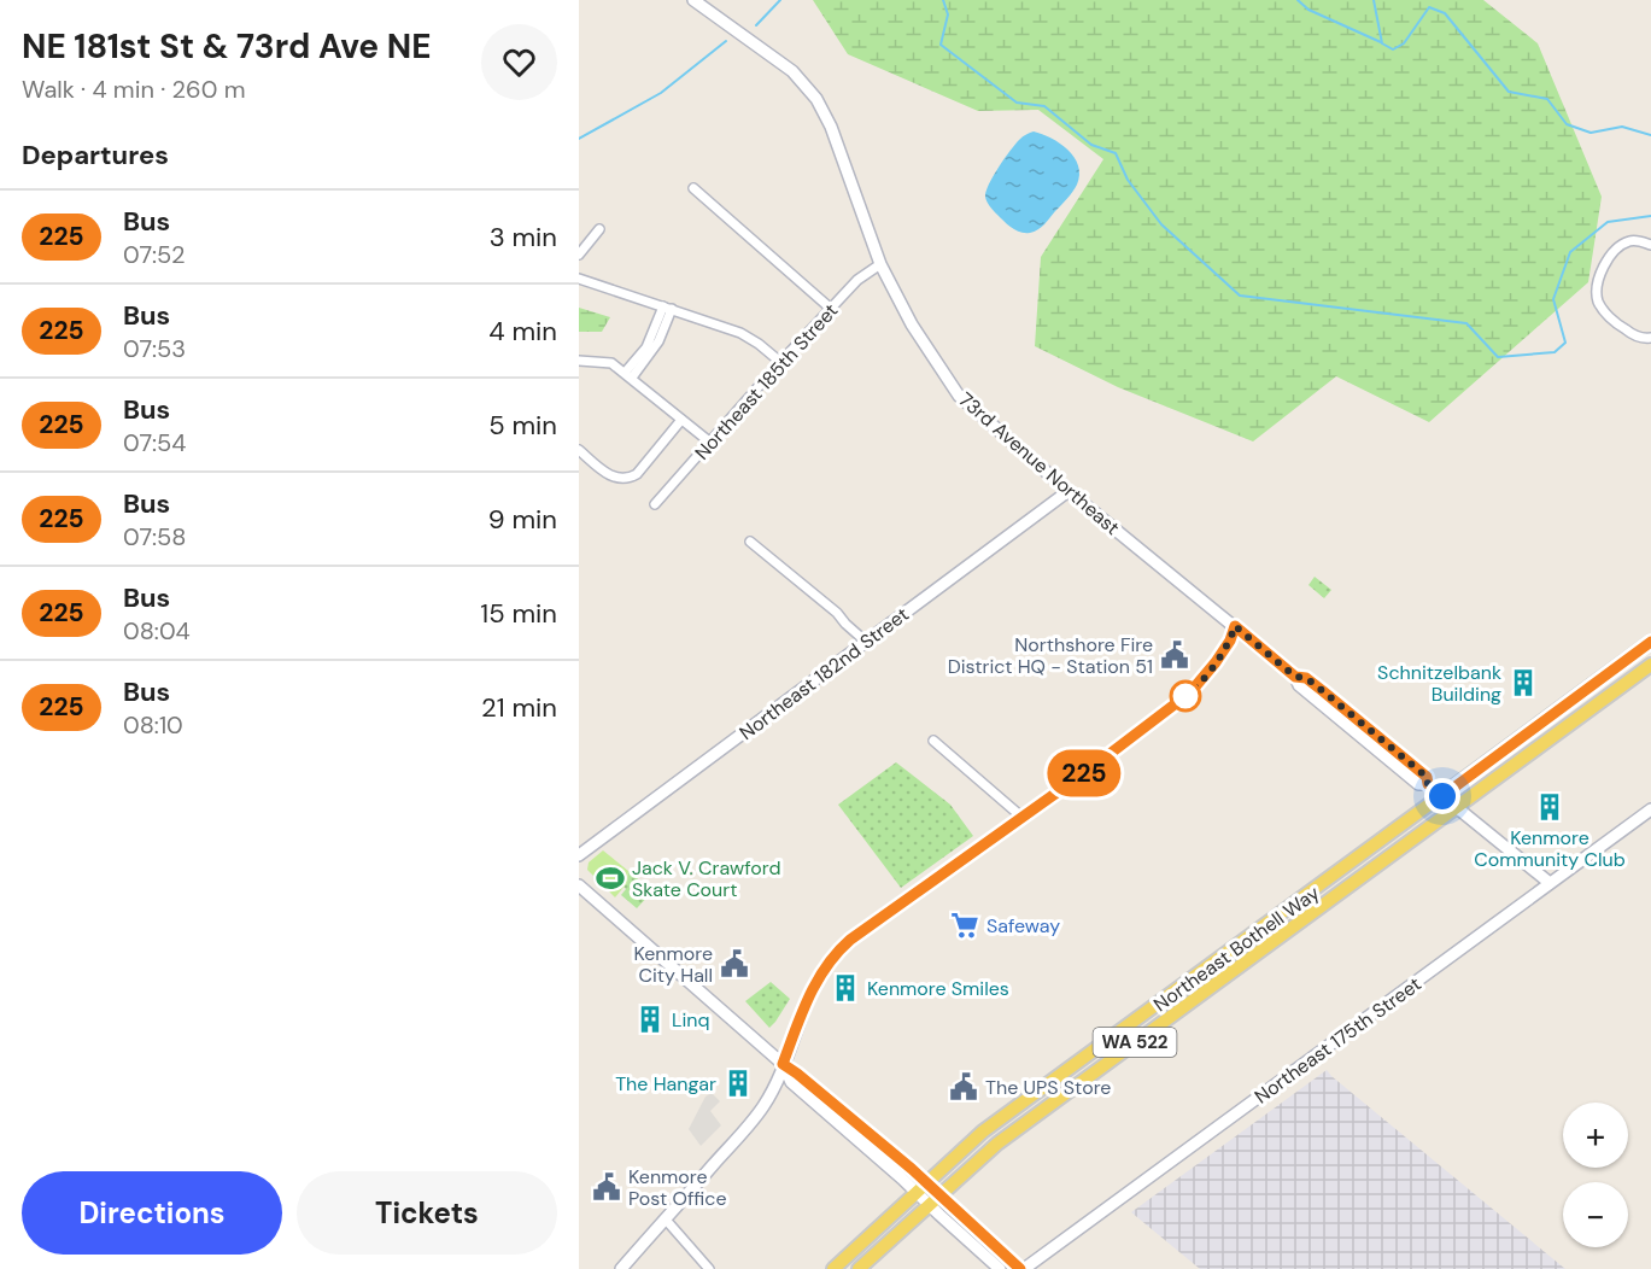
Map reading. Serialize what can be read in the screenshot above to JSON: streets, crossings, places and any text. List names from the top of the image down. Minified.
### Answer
{"streets":{"main road":["Northeast Bothell Way","WA 522"],"street":["Northeast 185th Street","73rd Avenue Northeast","Northeast 182nd Street","Northeast 175th Street"]},"crossings":[["Northeast 185th Street","73rd Avenue Northeast"],["73rd Avenue Northeast","Northeast 182nd Street"],["73rd Avenue Northeast","Northeast Bothell Way"],["73rd Avenue Northeast","Northeast 175th Street"]],"places":{"public building":["Northshore Fire District HQ - Station 51","Kenmore City Hall","The UPS Store","Kenmore Post Office"],"building":["Schnitzelbank Building","Kenmore Community Club","Kenmore Smiles","Linq","The Hangar"],"sports":["Jack V. Crawford Skate Court"],"supermarket":["Safeway"]},"lines":["bus line 225"],"page":{"heading":[["NE 181st St & 73rd Ave NE","Walk · 4 min · 260 m"],"Departures"],"on_map":"225","list":[{"mark":"225","name":"Bus","note":"07:52","value":"3 min"},{"mark":"225","name":"Bus","note":"07:53","value":"4 min"},{"mark":"225","name":"Bus","note":"07:54","value":"5 min"},{"mark":"225","name":"Bus","note":"07:58","value":"9 min"},{"mark":"225","name":"Bus","note":"08:04","value":"15 min"},{"mark":"225","name":"Bus","note":"08:10","value":"21 min"}],"map_buttons":["+","−"],"buttons":["Directions","Tickets"]}}
